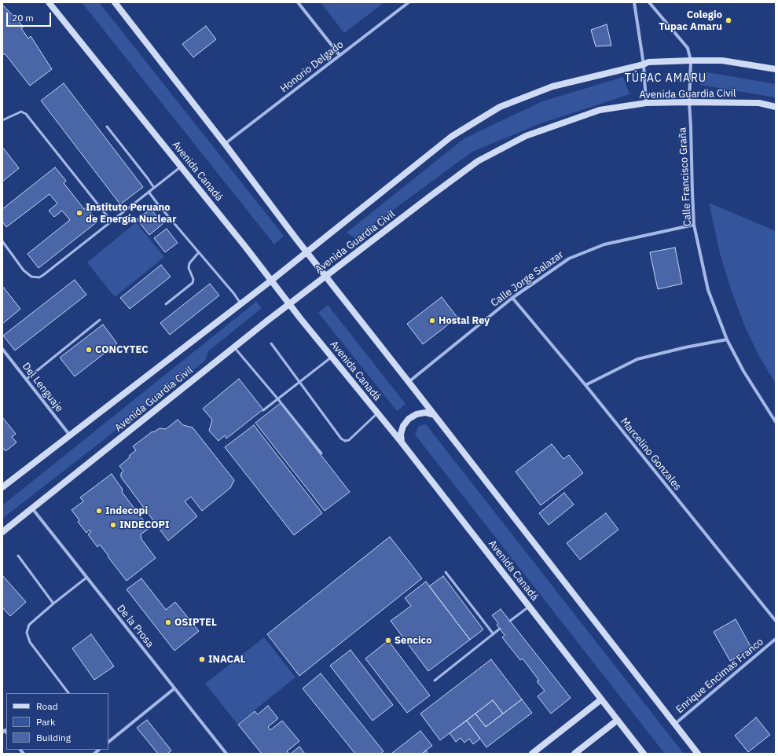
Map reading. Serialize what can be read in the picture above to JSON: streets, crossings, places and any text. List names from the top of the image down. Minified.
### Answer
{"streets":{"main road":["Avenida Guardia Civil","Avenida Canadá"],"street":["Honorio Delgado","Calle Francisco Graña","Calle Jorge Salazar","Del Lenguaje","Marcelino Gonzales","De la Prosa","Enrique Encimas Franco"]},"crossings":[["Avenida Guardia Civil","Avenida Canadá"],["Avenida Guardia Civil","Calle Francisco Graña"],["Avenida Guardia Civil","Del Lenguaje"],["Avenida Guardia Civil","De la Prosa"],["Calle Francisco Graña","Calle Jorge Salazar"],["Calle Jorge Salazar","Marcelino Gonzales"]],"districts":["TÚPAC AMARU"],"places":["Colegio Tupac Amaru","Instituto Peruano de Energía Nuclear","Hostal Rey","CONCYTEC","Indecopi","INDECOPI","OSIPTEL","Sencico","INACAL"],"legend":["Road","Park","Building"],"scale_bar":"20 m"}
